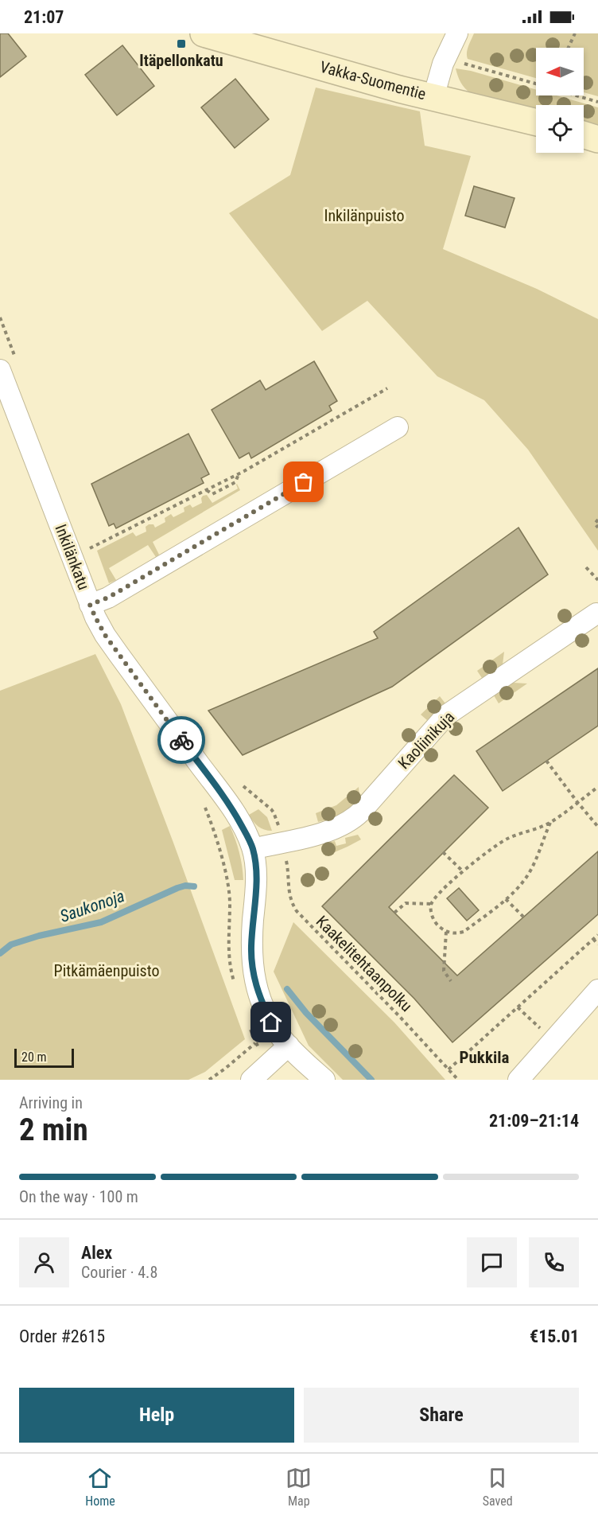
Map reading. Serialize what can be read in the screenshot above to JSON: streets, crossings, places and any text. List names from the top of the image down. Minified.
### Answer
{"streets":{"street":["Vakka-Suomentie","Inkilänkatu","Kaoliinikuja"],"path":["Kaakelitehtaanpolku"]},"crossings":[["Inkilänkatu","Kaoliinikuja"]],"districts":["Pukkila"],"water":["Saukonoja"],"parks":["Inkilänpuisto","Pitkämäenpuisto"],"places":{"transit":["Itäpellonkatu"]},"scale_bar":"20 m","north":"left","page":{"status":"21:07","scale":"20 m","heading":["2 min","Arriving in","21:09–21:14"],"panel":["Alex","Courier · 4.8","Order #2615","€15.01"],"bar":"On the way · 100 m","buttons":["Help","Share"],"tabs":["Home","Map","Saved"]}}
